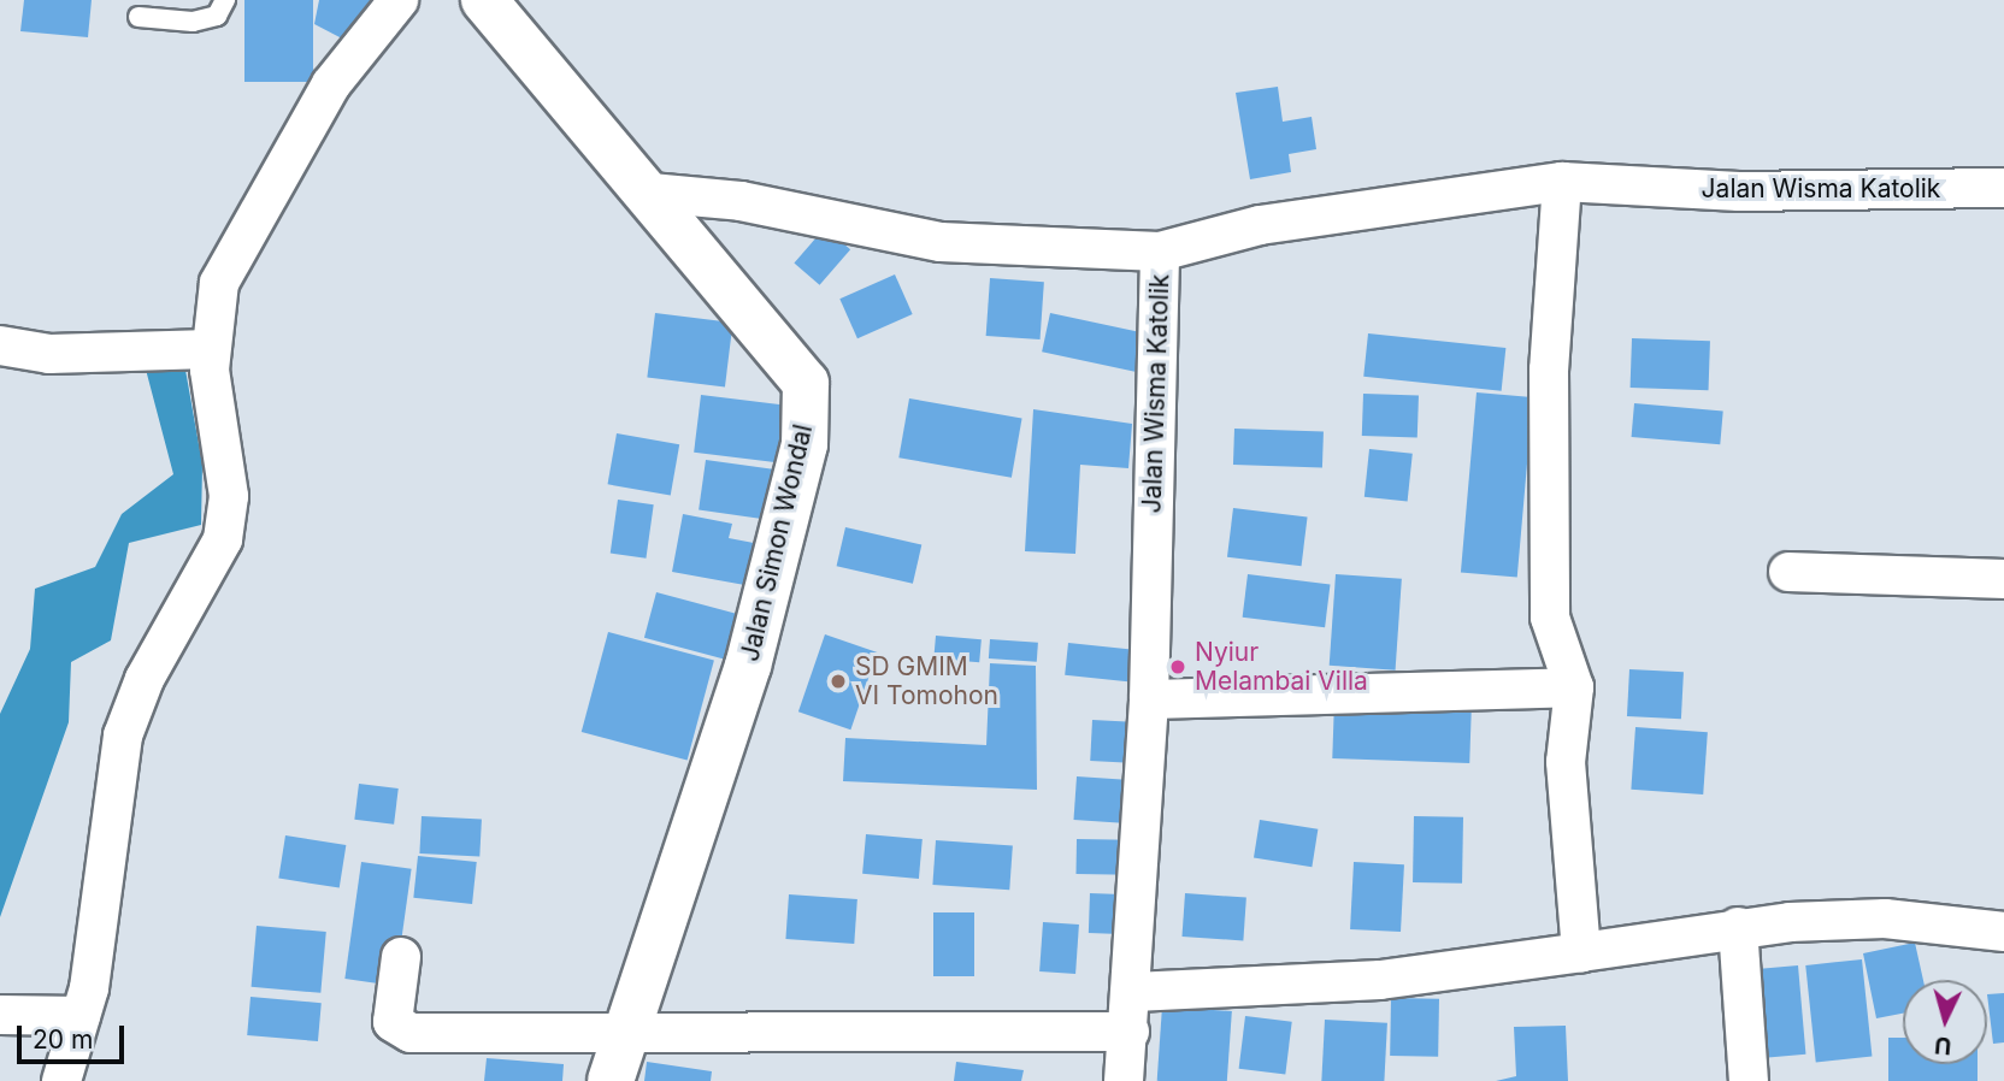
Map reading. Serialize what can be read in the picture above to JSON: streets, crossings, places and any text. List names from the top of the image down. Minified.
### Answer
{"streets":{"street":["Jalan Wisma Katolik","Jalan Simon Wondal"]},"places":["Nyiur Melambai Villa","SD GMIM VI Tomohon"],"scale_bar":"20 m","north":"bottom"}
